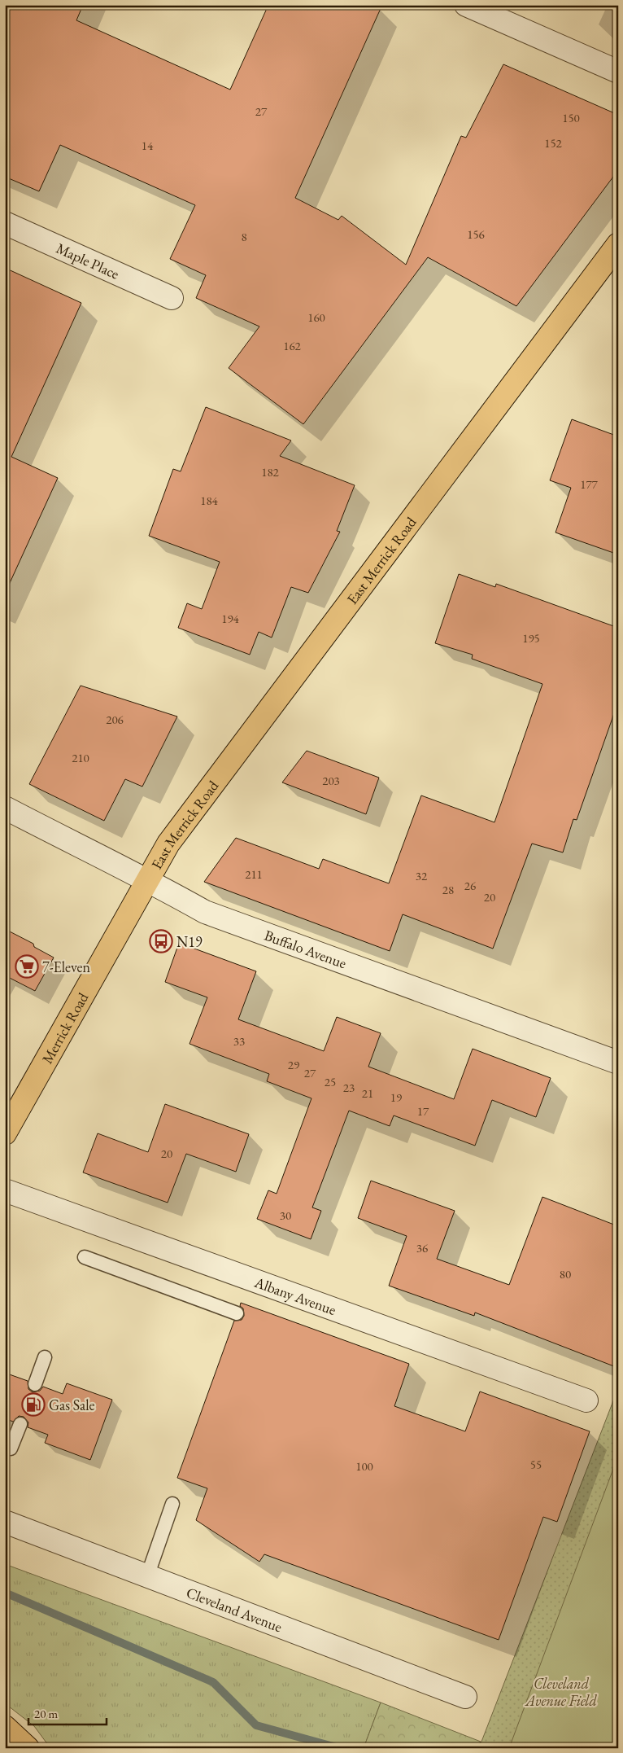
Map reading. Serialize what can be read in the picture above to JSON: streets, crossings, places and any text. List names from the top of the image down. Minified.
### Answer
{"streets":{"main road":["East Merrick Road","Merrick Road"],"street":["Maple Place","Buffalo Avenue","Albany Avenue","Cleveland Avenue"]},"crossings":[["East Merrick Road","Buffalo Avenue"],["East Merrick Road","Merrick Road"],["Buffalo Avenue","Merrick Road"]],"parks":["Cleveland Avenue Field"],"places":{"bus stop":["N19"],"supermarket":["7-Eleven"],"fuel station":["Gas Sale"]},"house_numbers":["27","150","152","14","156","8","160","162","182","177","184","194","195","206","210","203","211","32","26","28","20","33","29","27","25","23","21","19","17","20","30","36","80","55","100"],"scale_bar":"20 m"}
